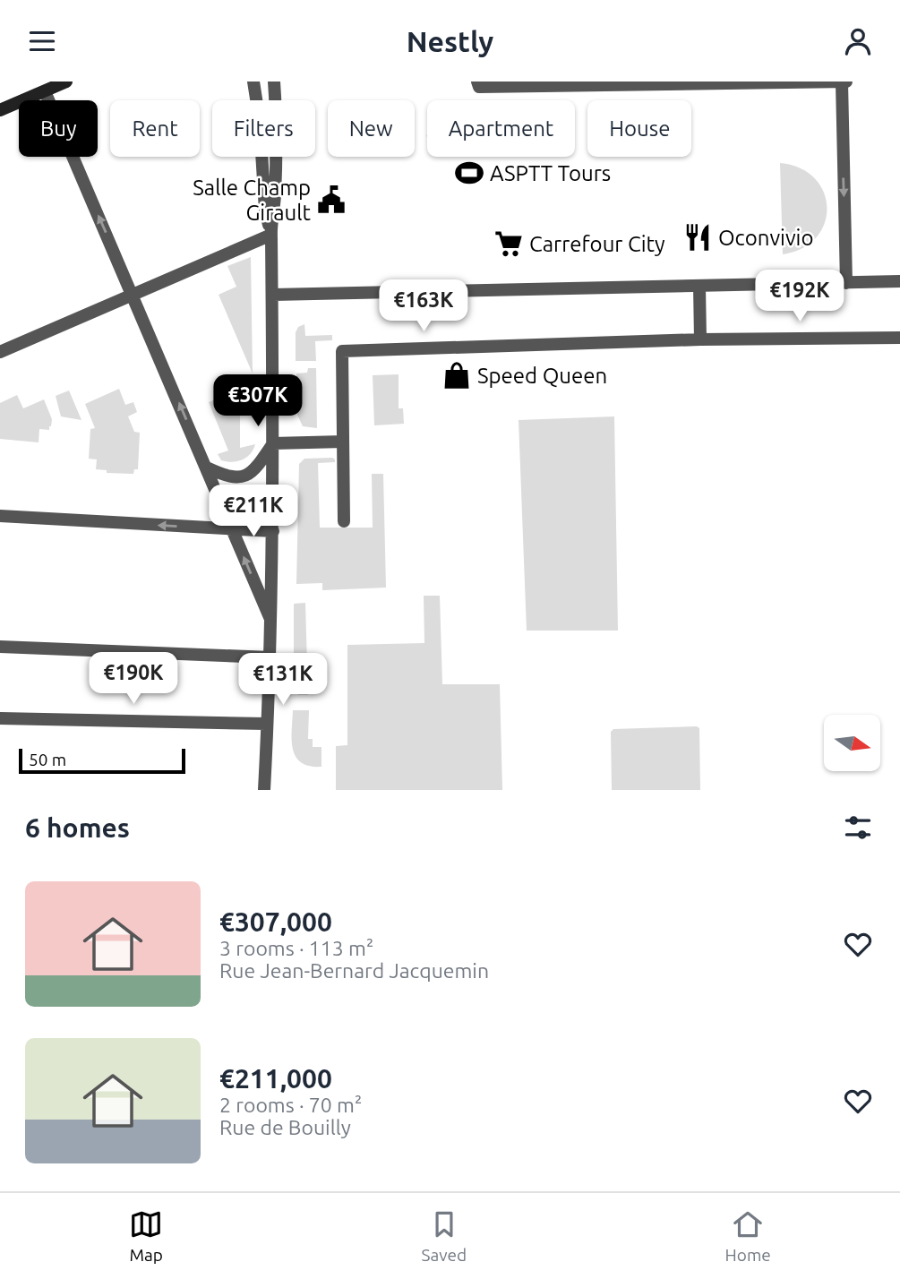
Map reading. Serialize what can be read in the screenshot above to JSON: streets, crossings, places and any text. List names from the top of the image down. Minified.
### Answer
{"places":{"sports":["ASPTT Tours"],"public building":["Salle Champ Girault"],"restaurant":["Oconvivio"],"supermarket":["Carrefour City"],"shop":["Speed Queen"]},"scale_bar":"50 m","north":"right","page":{"header":"Nestly","chip":["Buy","Rent","Filters","New","Apartment","House"],"price":["€192K","€163K","€307K","€211K","€190K","€131K"],"scale":"50 m","heading":"6 homes","list":[{"name":"€307,000","note":"3 rooms · 113 m² · Rue Jean-Bernard Jacquemin"},{"name":"€211,000","note":"2 rooms · 70 m² · Rue de Bouilly"}],"tabs":["Map","Saved","Home"]}}
